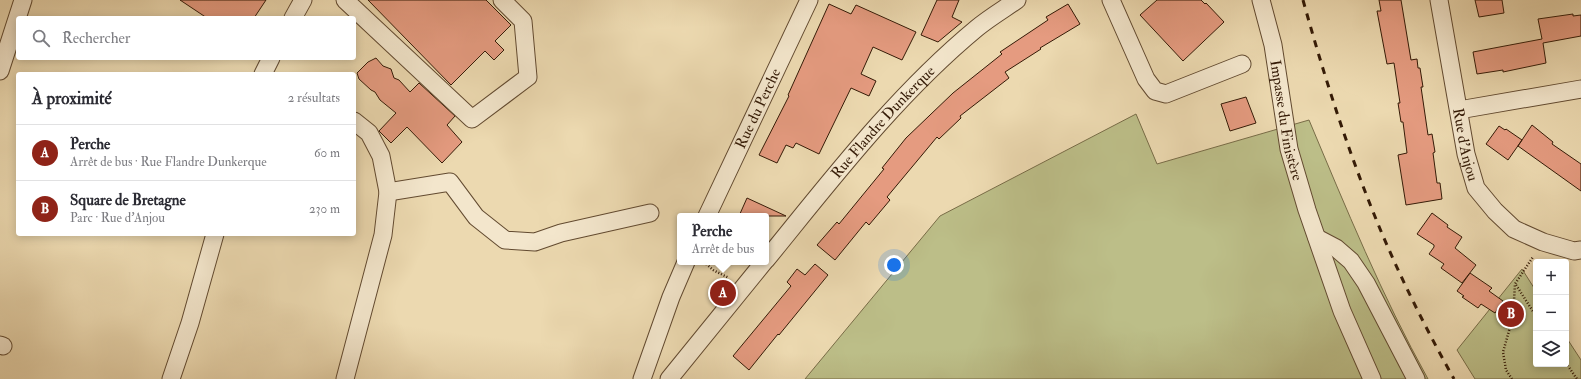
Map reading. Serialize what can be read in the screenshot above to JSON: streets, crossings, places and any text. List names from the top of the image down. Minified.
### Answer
{"streets":{"street":["Rue du Perche","Impasse du Finistère","Rue Flandre Dunkerque","Rue d'Anjou"]},"page":{"search":"Rechercher","heading":["À proximité","2 résultats"],"list":[{"mark":"A","name":"Perche","note":"Arrêt de bus · Rue Flandre Dunkerque","value":"60 m"},{"mark":"B","name":"Square de Bretagne","note":"Parc · Rue d'Anjou","value":"230 m"}],"popup":["Perche","Arrêt de bus"],"map_buttons":["+","−"],"pins":["A","B"]}}
